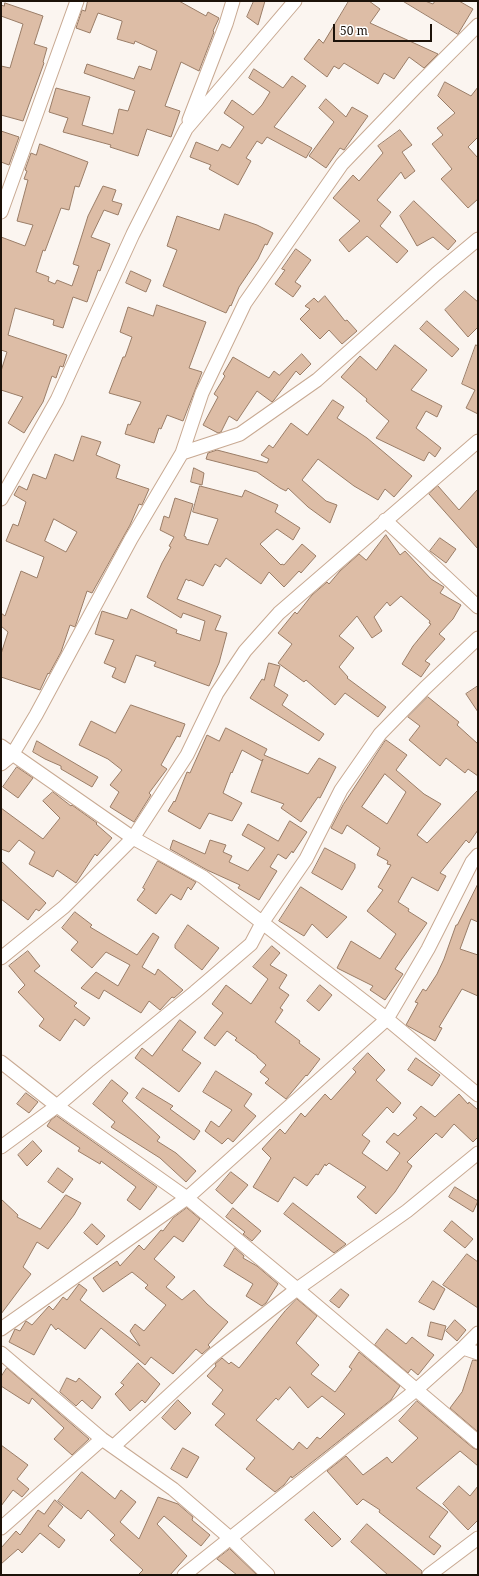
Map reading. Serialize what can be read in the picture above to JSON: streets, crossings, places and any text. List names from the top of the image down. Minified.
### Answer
{"scale_bar":"50 m"}
